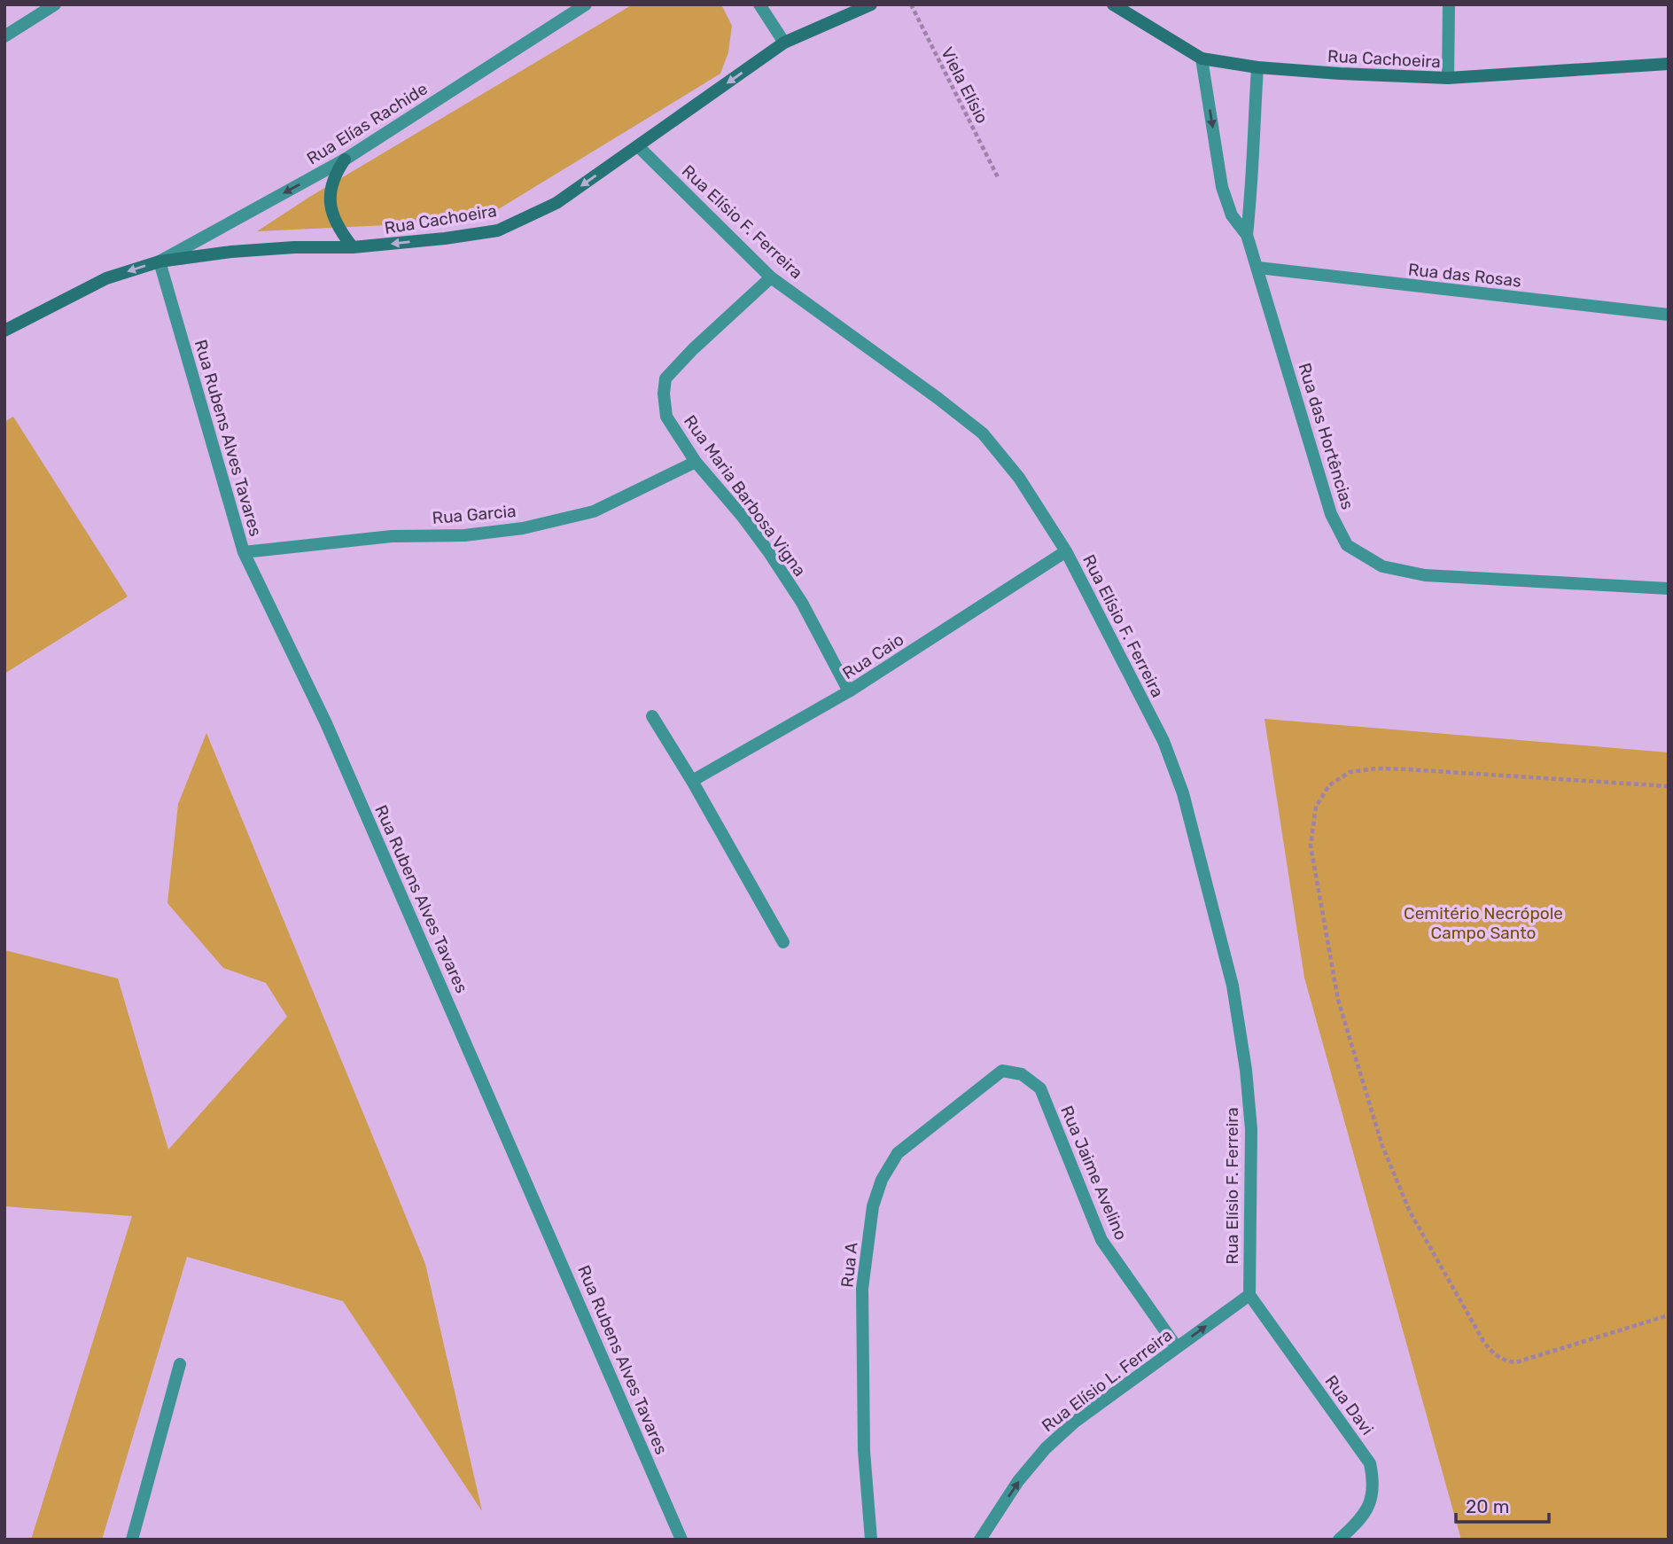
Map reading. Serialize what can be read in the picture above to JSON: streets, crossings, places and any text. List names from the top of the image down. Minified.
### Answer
{"streets":{"main road":["Rua Cachoeira"],"street":["Rua Elías Rachide","Rua Elísio F. Ferreira","Rua das Rosas","Rua das Hortências","Rua Rubens Alves Tavares","Rua Maria Barbosa Vigna","Rua Garcia","Rua Caio","Rua Jaime Avelino","Rua A","Rua Elísio L. Ferreira","Rua Davi"],"path":["Viela Elísio"]},"crossings":[["Rua Cachoeira","Rua Elías Rachide"],["Rua Cachoeira","Rua Elísio F. Ferreira"],["Rua Cachoeira","Rua das Hortências"],["Rua Cachoeira","Rua Rubens Alves Tavares"],["Rua Elías Rachide","Rua Rubens Alves Tavares"],["Rua Elísio F. Ferreira","Rua Maria Barbosa Vigna"],["Rua Elísio F. Ferreira","Rua Caio"],["Rua Elísio F. Ferreira","Rua Elísio L. Ferreira"],["Rua Elísio F. Ferreira","Rua Davi"],["Rua das Rosas","Rua das Hortências"],["Rua Rubens Alves Tavares","Rua Garcia"],["Rua Maria Barbosa Vigna","Rua Garcia"],["Rua Maria Barbosa Vigna","Rua Caio"],["Rua Jaime Avelino","Rua A"],["Rua Jaime Avelino","Rua Elísio L. Ferreira"],["Rua Elísio L. Ferreira","Rua Davi"]],"one_way":["Rua Cachoeira","Rua Elías Rachide","Rua Elísio L. Ferreira"],"parks":["Cemitério Necrópole Campo Santo"],"scale_bar":"20 m"}
